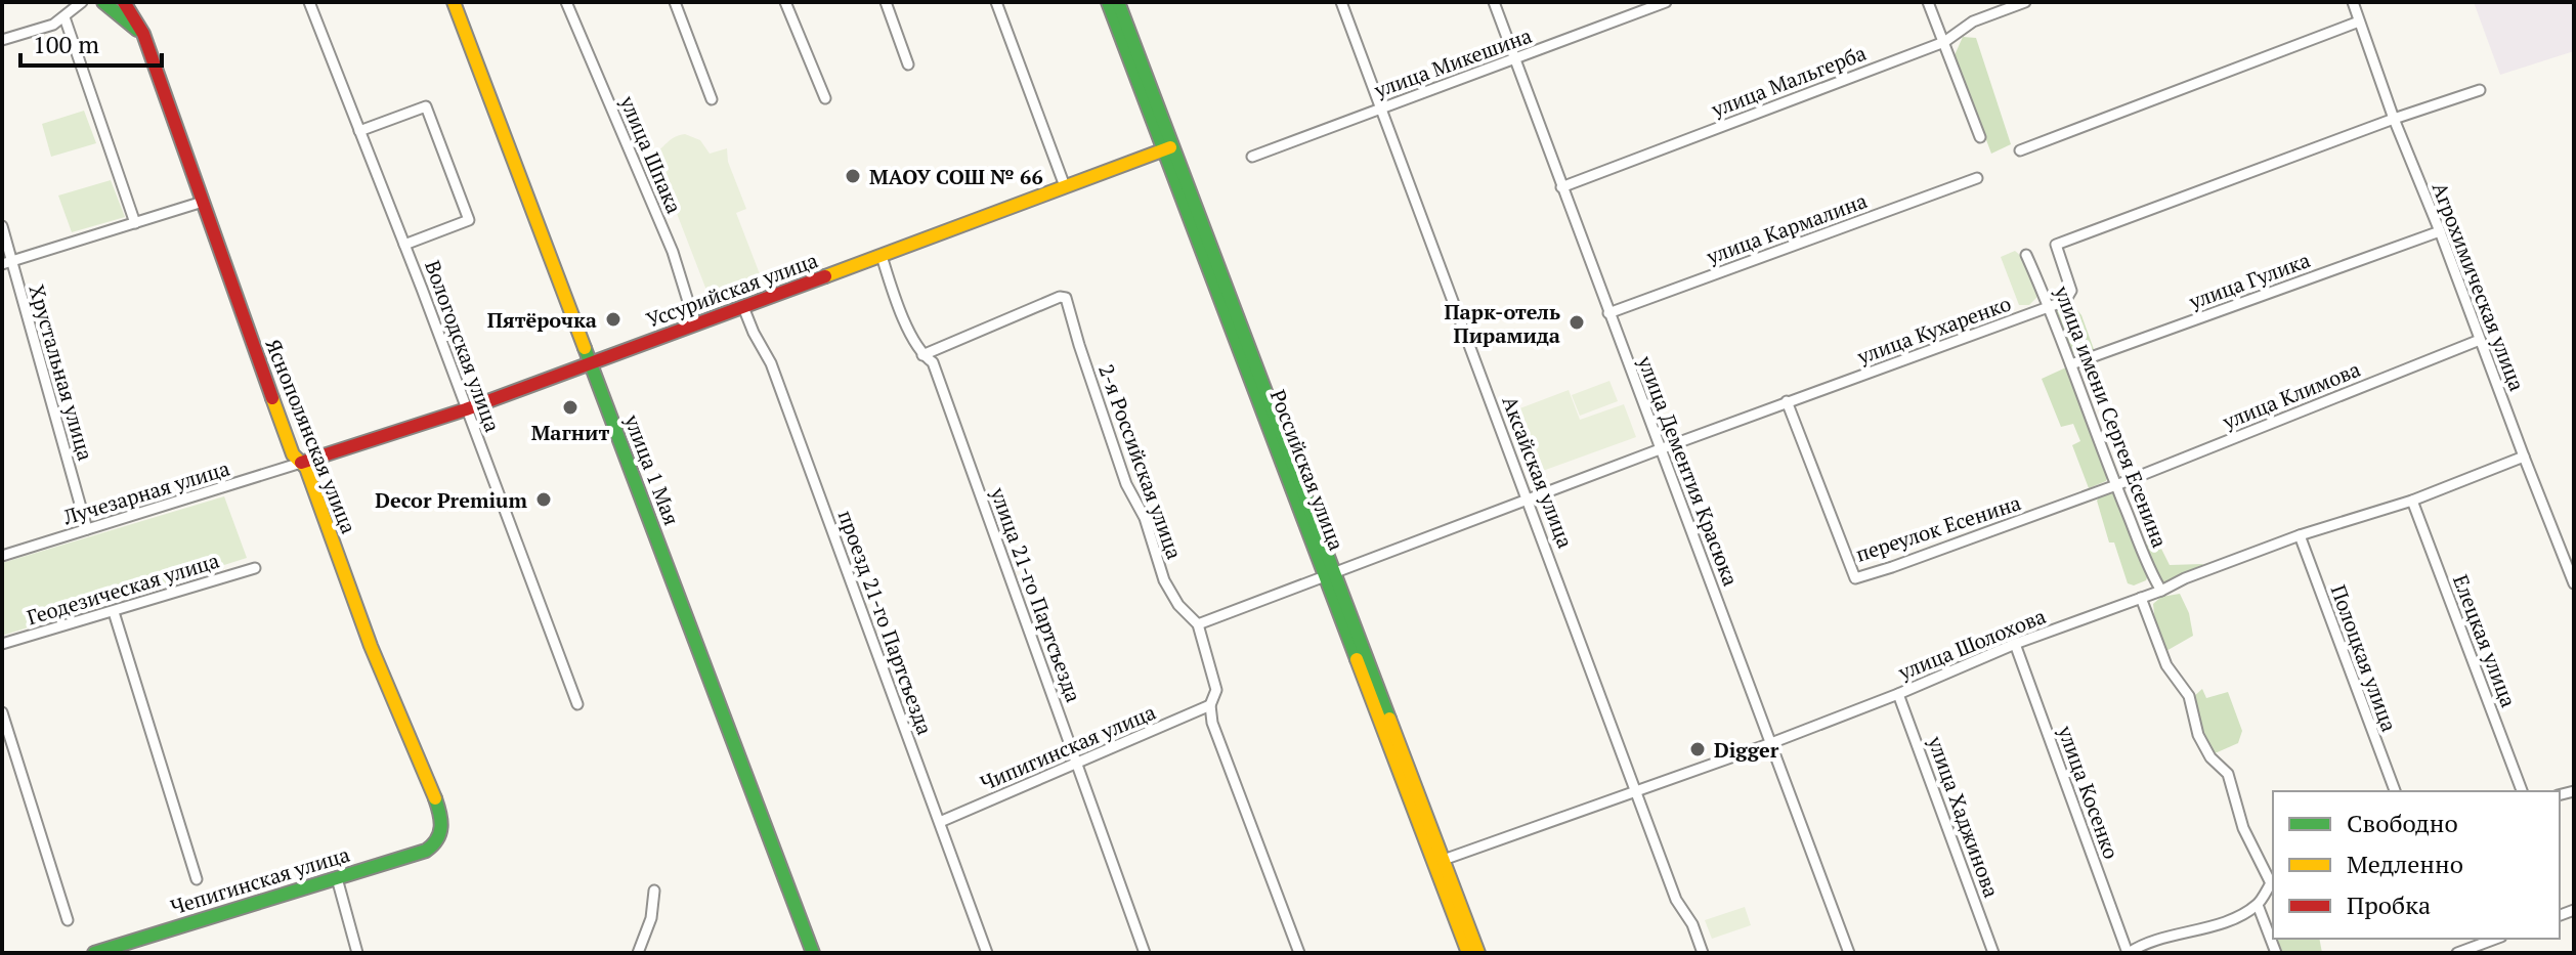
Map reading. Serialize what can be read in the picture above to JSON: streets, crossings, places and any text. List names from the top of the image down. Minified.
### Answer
{"streets":{"street":["улица Микешина","улица Мальгерба","улица Шпака","улица Кармалина","улица Гулика","Агрохимическая улица","Уссурийская улица","улица Кухаренко","Вологодская улица","Хрустальная улица","улица Климова","улица имени Сергея Есенина","Яснополянская улица","2-я Российская улица","улица 1 Мая","Российская улица","улица Дементия Красюка","Аксайская улица","Лучезарная улица","переулок Есенина","Геодезическая улица","улица 21-го Партсъезда","проезд 21-го Партсъезда","Елецкая улица","улица Шолохова","Полоцкая улица","Чипигинская улица","улица Косенко","улица Хаджинова","Чепигинская улица"]},"crossings":[["улица Микешина","улица Дементия Красюка"],["улица Микешина","Аксайская улица"],["улица Мальгерба","улица Дементия Красюка"],["улица Шпака","Уссурийская улица"],["улица Кармалина","улица Дементия Красюка"],["улица Гулика","Агрохимическая улица"],["улица Гулика","улица имени Сергея Есенина"],["Агрохимическая улица","улица Климова"],["Агрохимическая улица","улица Шолохова"],["Уссурийская улица","Вологодская улица"],["Уссурийская улица","Яснополянская улица"],["Уссурийская улица","улица 1 Мая"],["Уссурийская улица","Российская улица"],["Уссурийская улица","Лучезарная улица"],["Уссурийская улица","улица 21-го Партсъезда"],["Уссурийская улица","проезд 21-го Партсъезда"],["улица Кухаренко","улица имени Сергея Есенина"],["улица Кухаренко","2-я Российская улица"],["улица Кухаренко","Российская улица"],["улица Кухаренко","улица Дементия Красюка"],["улица Кухаренко","Аксайская улица"],["улица Кухаренко","переулок Есенина"],["Хрустальная улица","Лучезарная улица"],["улица Климова","улица имени Сергея Есенина"],["улица Климова","переулок Есенина"],["улица имени Сергея Есенина","переулок Есенина"],["улица имени Сергея Есенина","улица Шолохова"],["Яснополянская улица","Лучезарная улица"],["Яснополянская улица","Чепигинская улица"],["2-я Российская улица","улица 21-го Партсъезда"],["2-я Российская улица","Чипигинская улица"],["Российская улица","улица Шолохова"],["улица Дементия Красюка","улица Шолохова"],["Аксайская улица","улица Шолохова"],["улица 21-го Партсъезда","Чипигинская улица"],["проезд 21-го Партсъезда","Чипигинская улица"],["Елецкая улица","улица Шолохова"],["улица Шолохова","Полоцкая улица"],["улица Шолохова","улица Косенко"],["улица Шолохова","улица Хаджинова"]],"places":["МАОУ СОШ № 66","Пятёрочка","Парк-отель Пирамида","Магнит","Decor Premium","Digger"],"legend":["Свободно","Медленно","Пробка"],"scale_bar":"100 m"}
